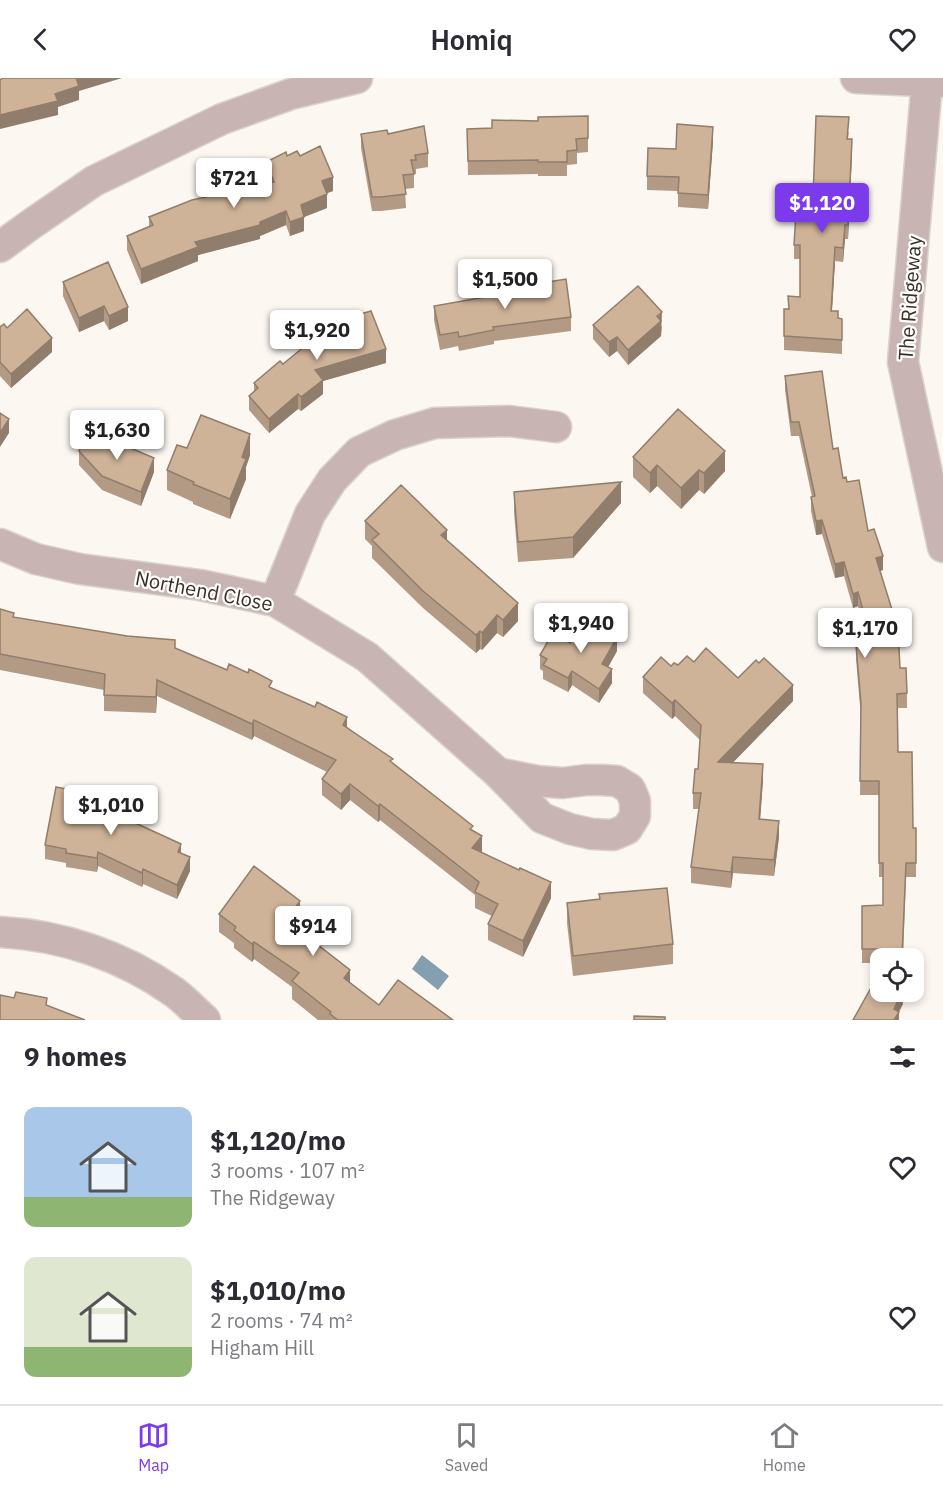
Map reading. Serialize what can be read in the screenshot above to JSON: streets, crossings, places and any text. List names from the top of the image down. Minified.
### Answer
{"streets":{"street":["The Ridgeway","Northend Close"]},"page":{"header":"Homiq","price":["$721","$1,120","$1,500","$1,920","$1,630","$1,940","$1,170","$1,010","$914"],"heading":"9 homes","list":[{"name":"$1,120/mo","note":"3 rooms · 107 m² · The Ridgeway"},{"name":"$1,010/mo","note":"2 rooms · 74 m² · Higham Hill"}],"tabs":["Map","Saved","Home"]}}
